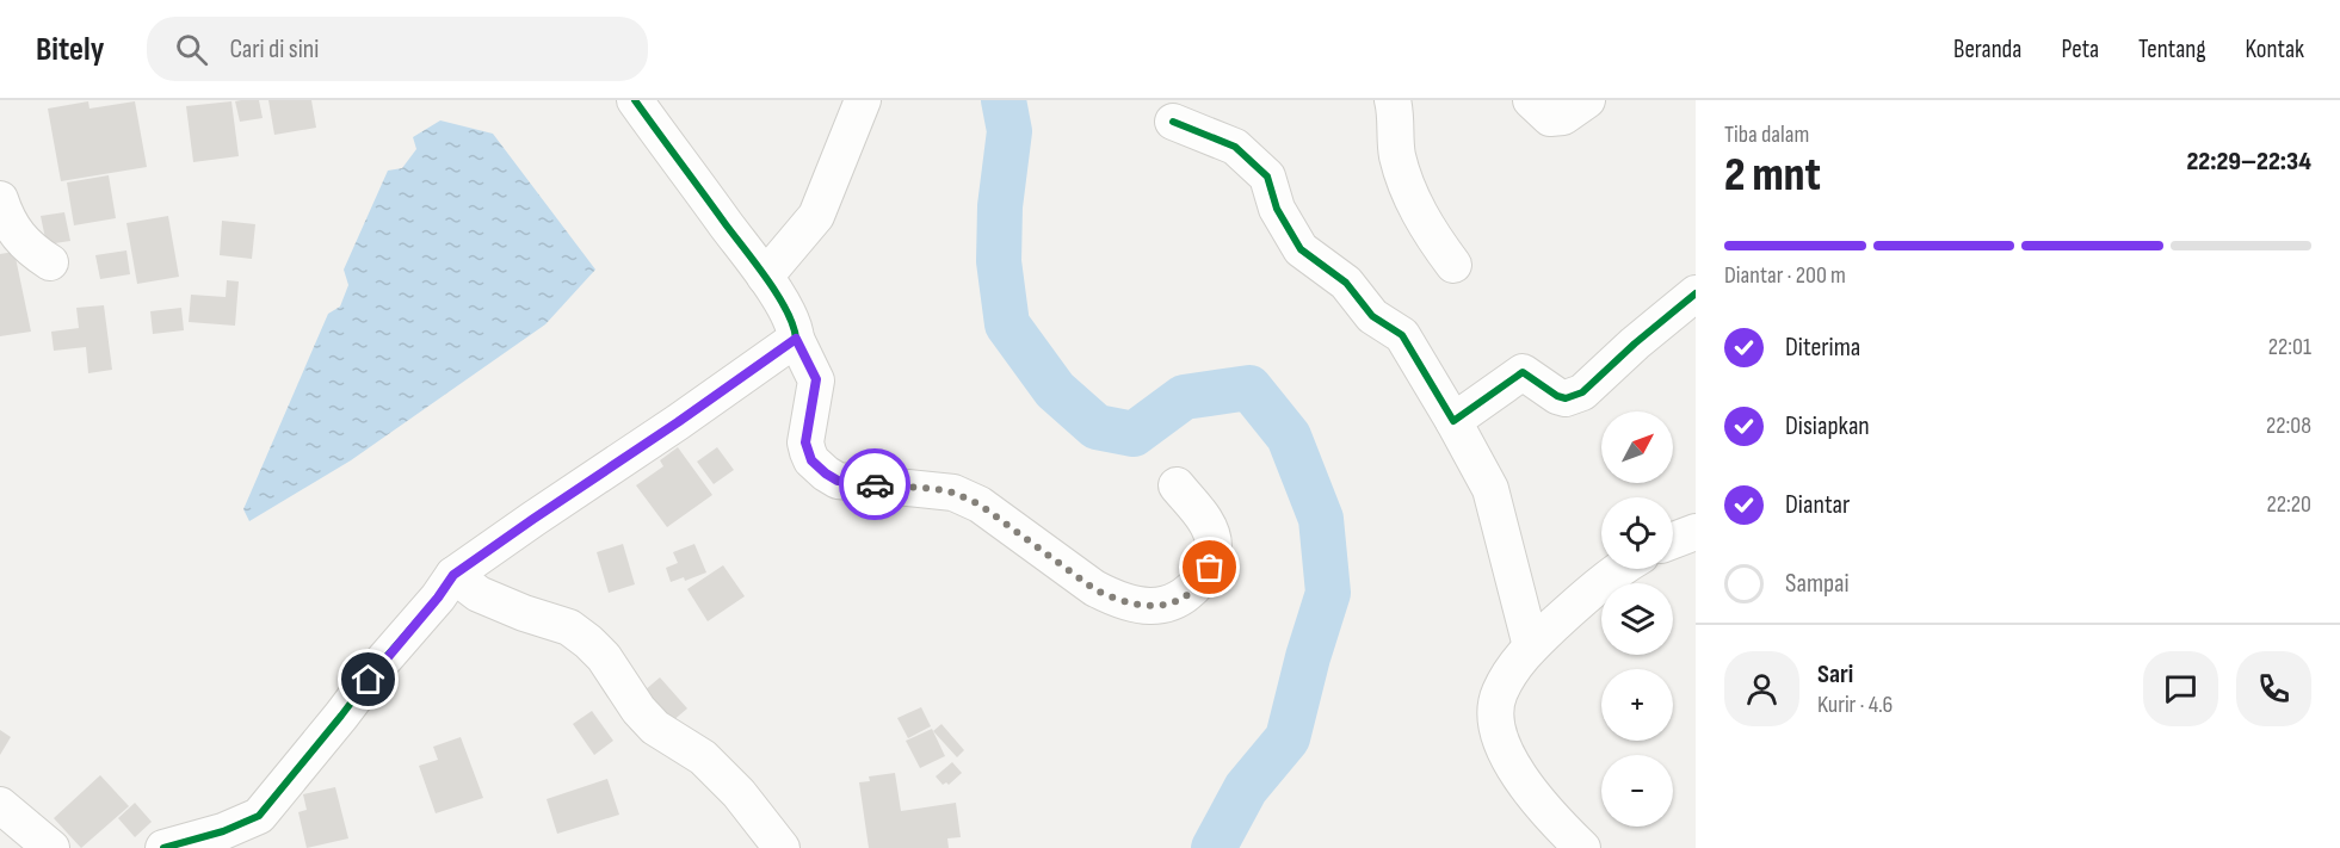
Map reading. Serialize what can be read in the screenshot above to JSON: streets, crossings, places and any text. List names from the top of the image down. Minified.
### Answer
{"north":"top right","page":{"header":"Bitely","search":"Cari di sini","nav":["Beranda","Peta","Tentang","Kontak"],"heading":["2 mnt","Tiba dalam","22:29–22:34"],"panel":["Sari","Kurir · 4.6"],"bar":"Diantar · 200 m","list":[["Diterima","22:01"],["Disiapkan","22:08"],["Diantar","22:20"],"Sampai"],"map_buttons":["+","−"]}}
